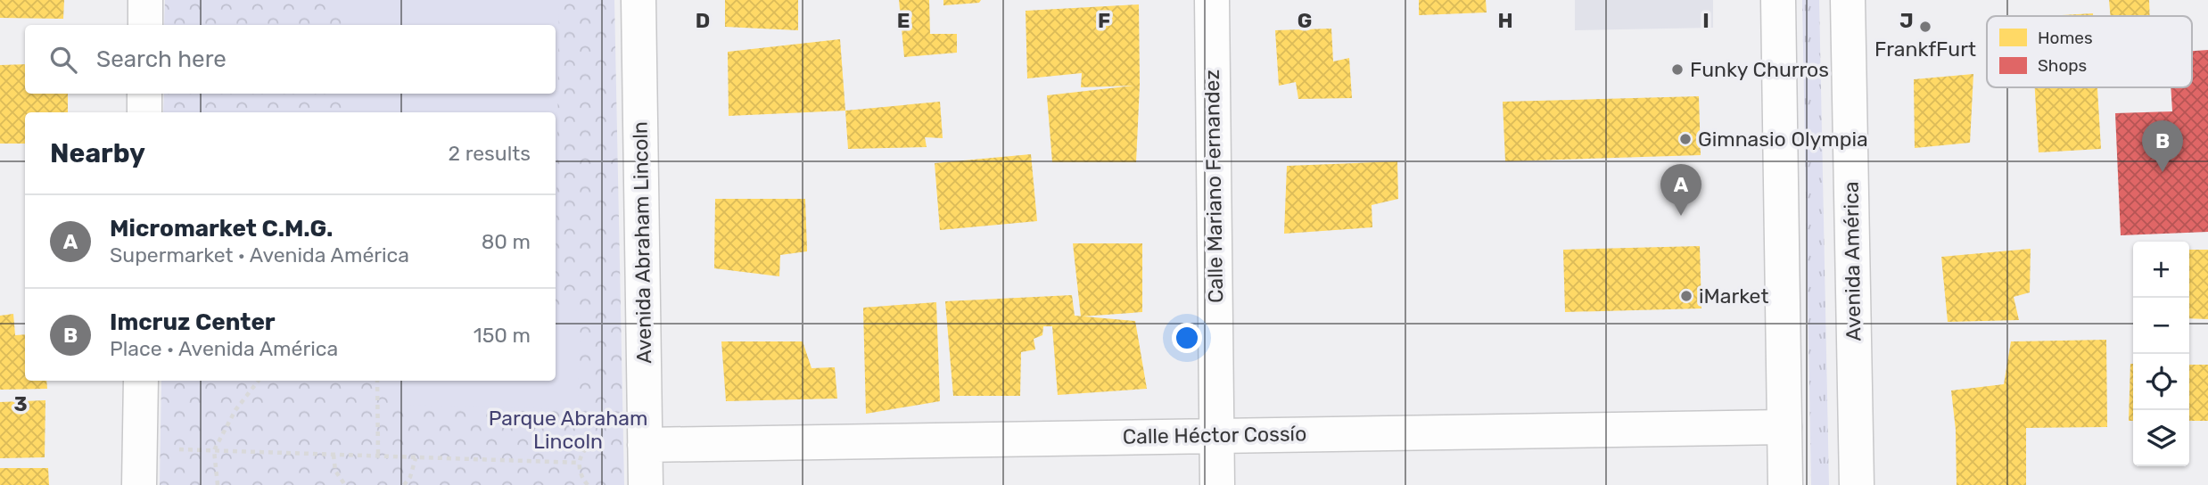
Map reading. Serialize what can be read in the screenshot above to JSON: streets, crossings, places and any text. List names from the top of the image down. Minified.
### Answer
{"streets":{"street":["Calle Mariano Fernandez","Avenida Abraham Lincoln","Avenida América","Calle Héctor Cossío"]},"crossings":[["Calle Mariano Fernandez","Calle Héctor Cossío"],["Avenida Abraham Lincoln","Calle Héctor Cossío"]],"parks":["Parque Abraham Lincoln"],"places":["FrankfFurt","Funky Churros","Gimnasio Olympia","iMarket"],"legend":["Homes","Shops"],"page":{"search":"Search here","heading":["Nearby","2 results"],"pins":["B","A"],"list":[{"mark":"A","name":"Micromarket C.M.G.","note":"Supermarket · Avenida América","value":"80 m"},{"mark":"B","name":"Imcruz Center","note":"Place · Avenida América","value":"150 m"}],"map_buttons":["+","−"]},"grid":{"columns":["D","E","F","G","H","I","J"],"rows":["3"]}}
